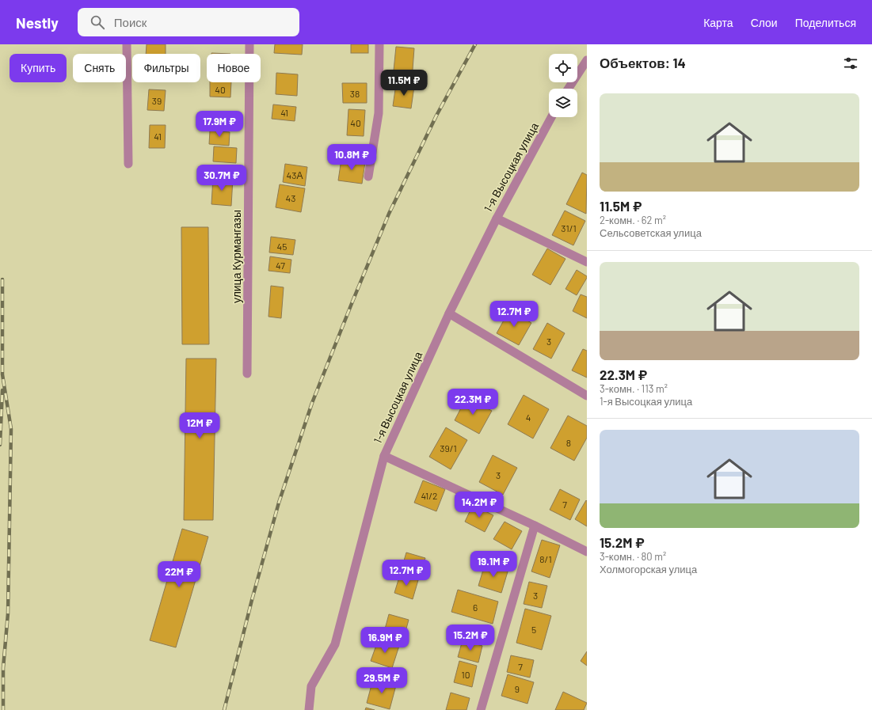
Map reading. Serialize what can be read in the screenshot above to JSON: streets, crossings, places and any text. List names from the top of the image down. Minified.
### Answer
{"streets":{"street":["1-я Высоцкая улица","улица Курмангазы"]},"house_numbers":["40","38","39","41","40","41","43А","43","31/1","45","47","3","4","8","39/1","3","41/2","7","8/1","3","6","5","7","10","9"],"page":{"header":"Nestly","search":"Поиск","nav":["Карта","Слои","Поделиться"],"heading":"Объектов: 14","chip":["Купить","Снять","Фильтры","Новое"],"price":["11.5M ₽","17.9M ₽","10.8M ₽","30.7M ₽","12.7M ₽","22.3M ₽","12M ₽","14.2M ₽","19.1M ₽","12.7M ₽","22M ₽","15.2M ₽","16.9M ₽","29.5M ₽"],"list":[{"name":"11.5M ₽","note":"2-комн. · 62 m² · Сельсоветская улица"},{"name":"22.3M ₽","note":"3-комн. · 113 m² · 1-я Высоцкая улица"},{"name":"15.2M ₽","note":"3-комн. · 80 m² · Холмогорская улица"}]}}
